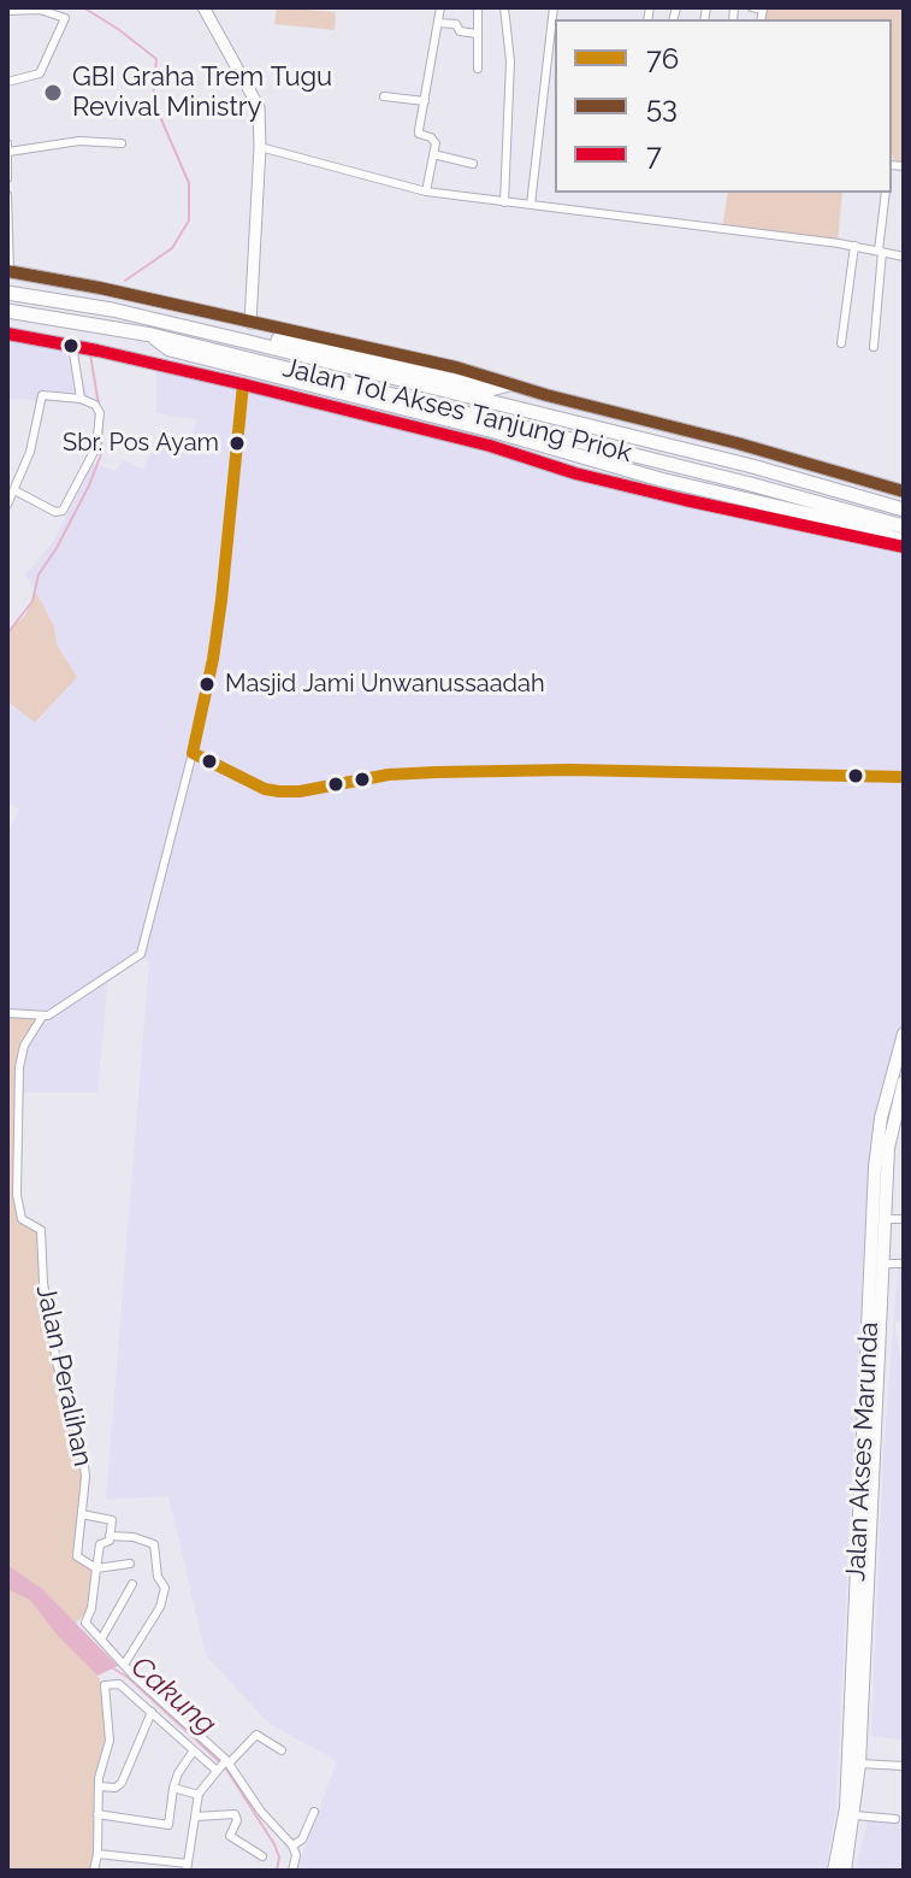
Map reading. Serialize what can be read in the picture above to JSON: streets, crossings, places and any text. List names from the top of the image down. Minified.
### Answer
{"streets":{"highway":["Jalan Tol Akses Tanjung Priok"],"main road":["Jalan Akses Marunda"],"street":["Jalan Peralihan"]},"water":["Cakung"],"places":["GBI Graha Trem Tugu Revival Ministry","Sbr. Pos Ayam","Masjid Jami Unwanussaadah"],"lines":["transit line 53","transit line 7","transit line 76"],"legend":["76","53","7"]}
